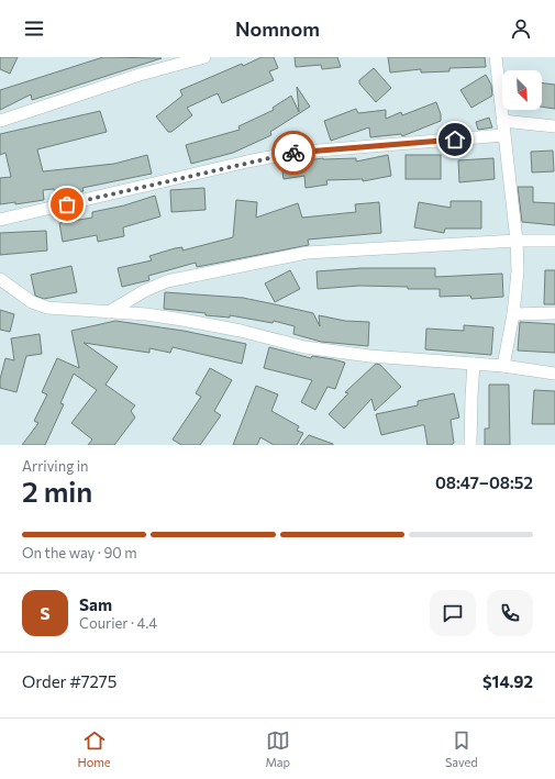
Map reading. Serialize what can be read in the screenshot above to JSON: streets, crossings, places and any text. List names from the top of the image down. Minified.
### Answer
{"north":"bottom right","page":{"header":"Nomnom","heading":["2 min","Arriving in","08:47–08:52"],"panel":["Sam","Courier · 4.4","Order #7275","$14.92"],"bar":"On the way · 90 m","round":"S","tabs":["Home","Map","Saved"]}}
